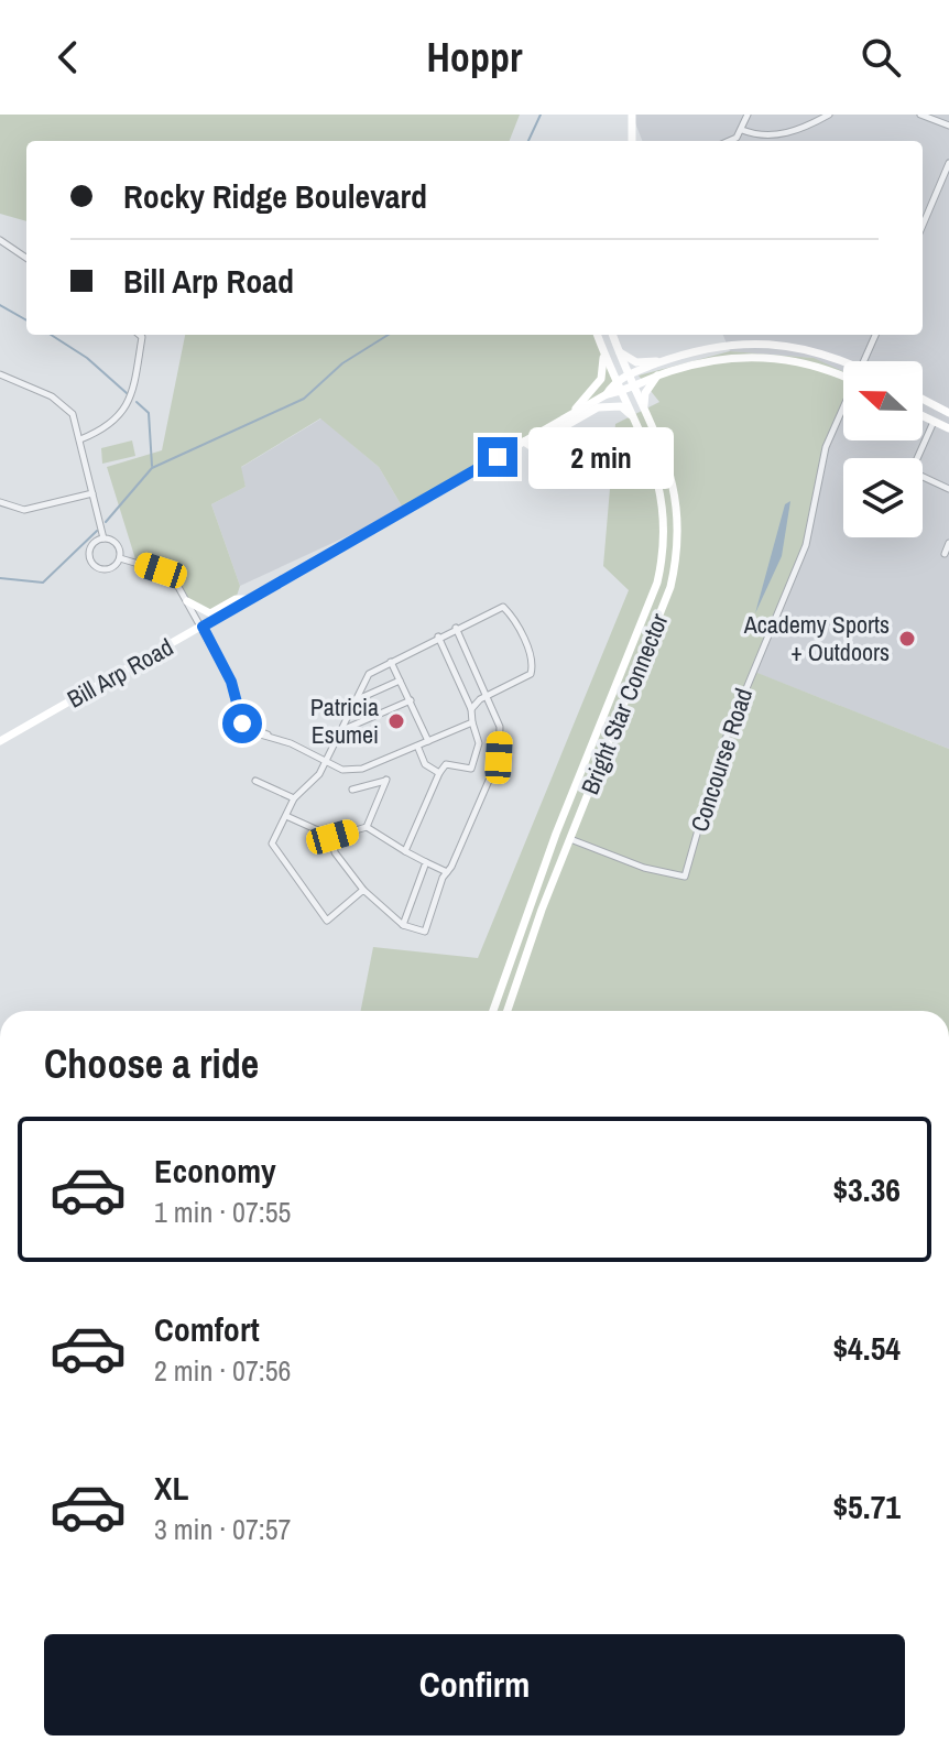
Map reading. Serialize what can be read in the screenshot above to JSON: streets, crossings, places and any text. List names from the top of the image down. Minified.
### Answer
{"streets":{"main road":["Bill Arp Road","Bright Star Connector"],"street":["Concourse Road"]},"crossings":[["Bill Arp Road","Bright Star Connector"],["Bright Star Connector","Concourse Road"]],"places":["Academy Sports + Outdoors","Patricia Esumei"],"north":"left","page":{"header":"Hoppr","banner":["Rocky Ridge Boulevard","Bill Arp Road"],"bubble":"2 min","heading":"Choose a ride","list":[{"name":"Economy","note":"1 min · 07:55","value":"$3.36"},{"name":"Comfort","note":"2 min · 07:56","value":"$4.54"},{"name":"XL","note":"3 min · 07:57","value":"$5.71"}],"buttons":"Confirm"}}
